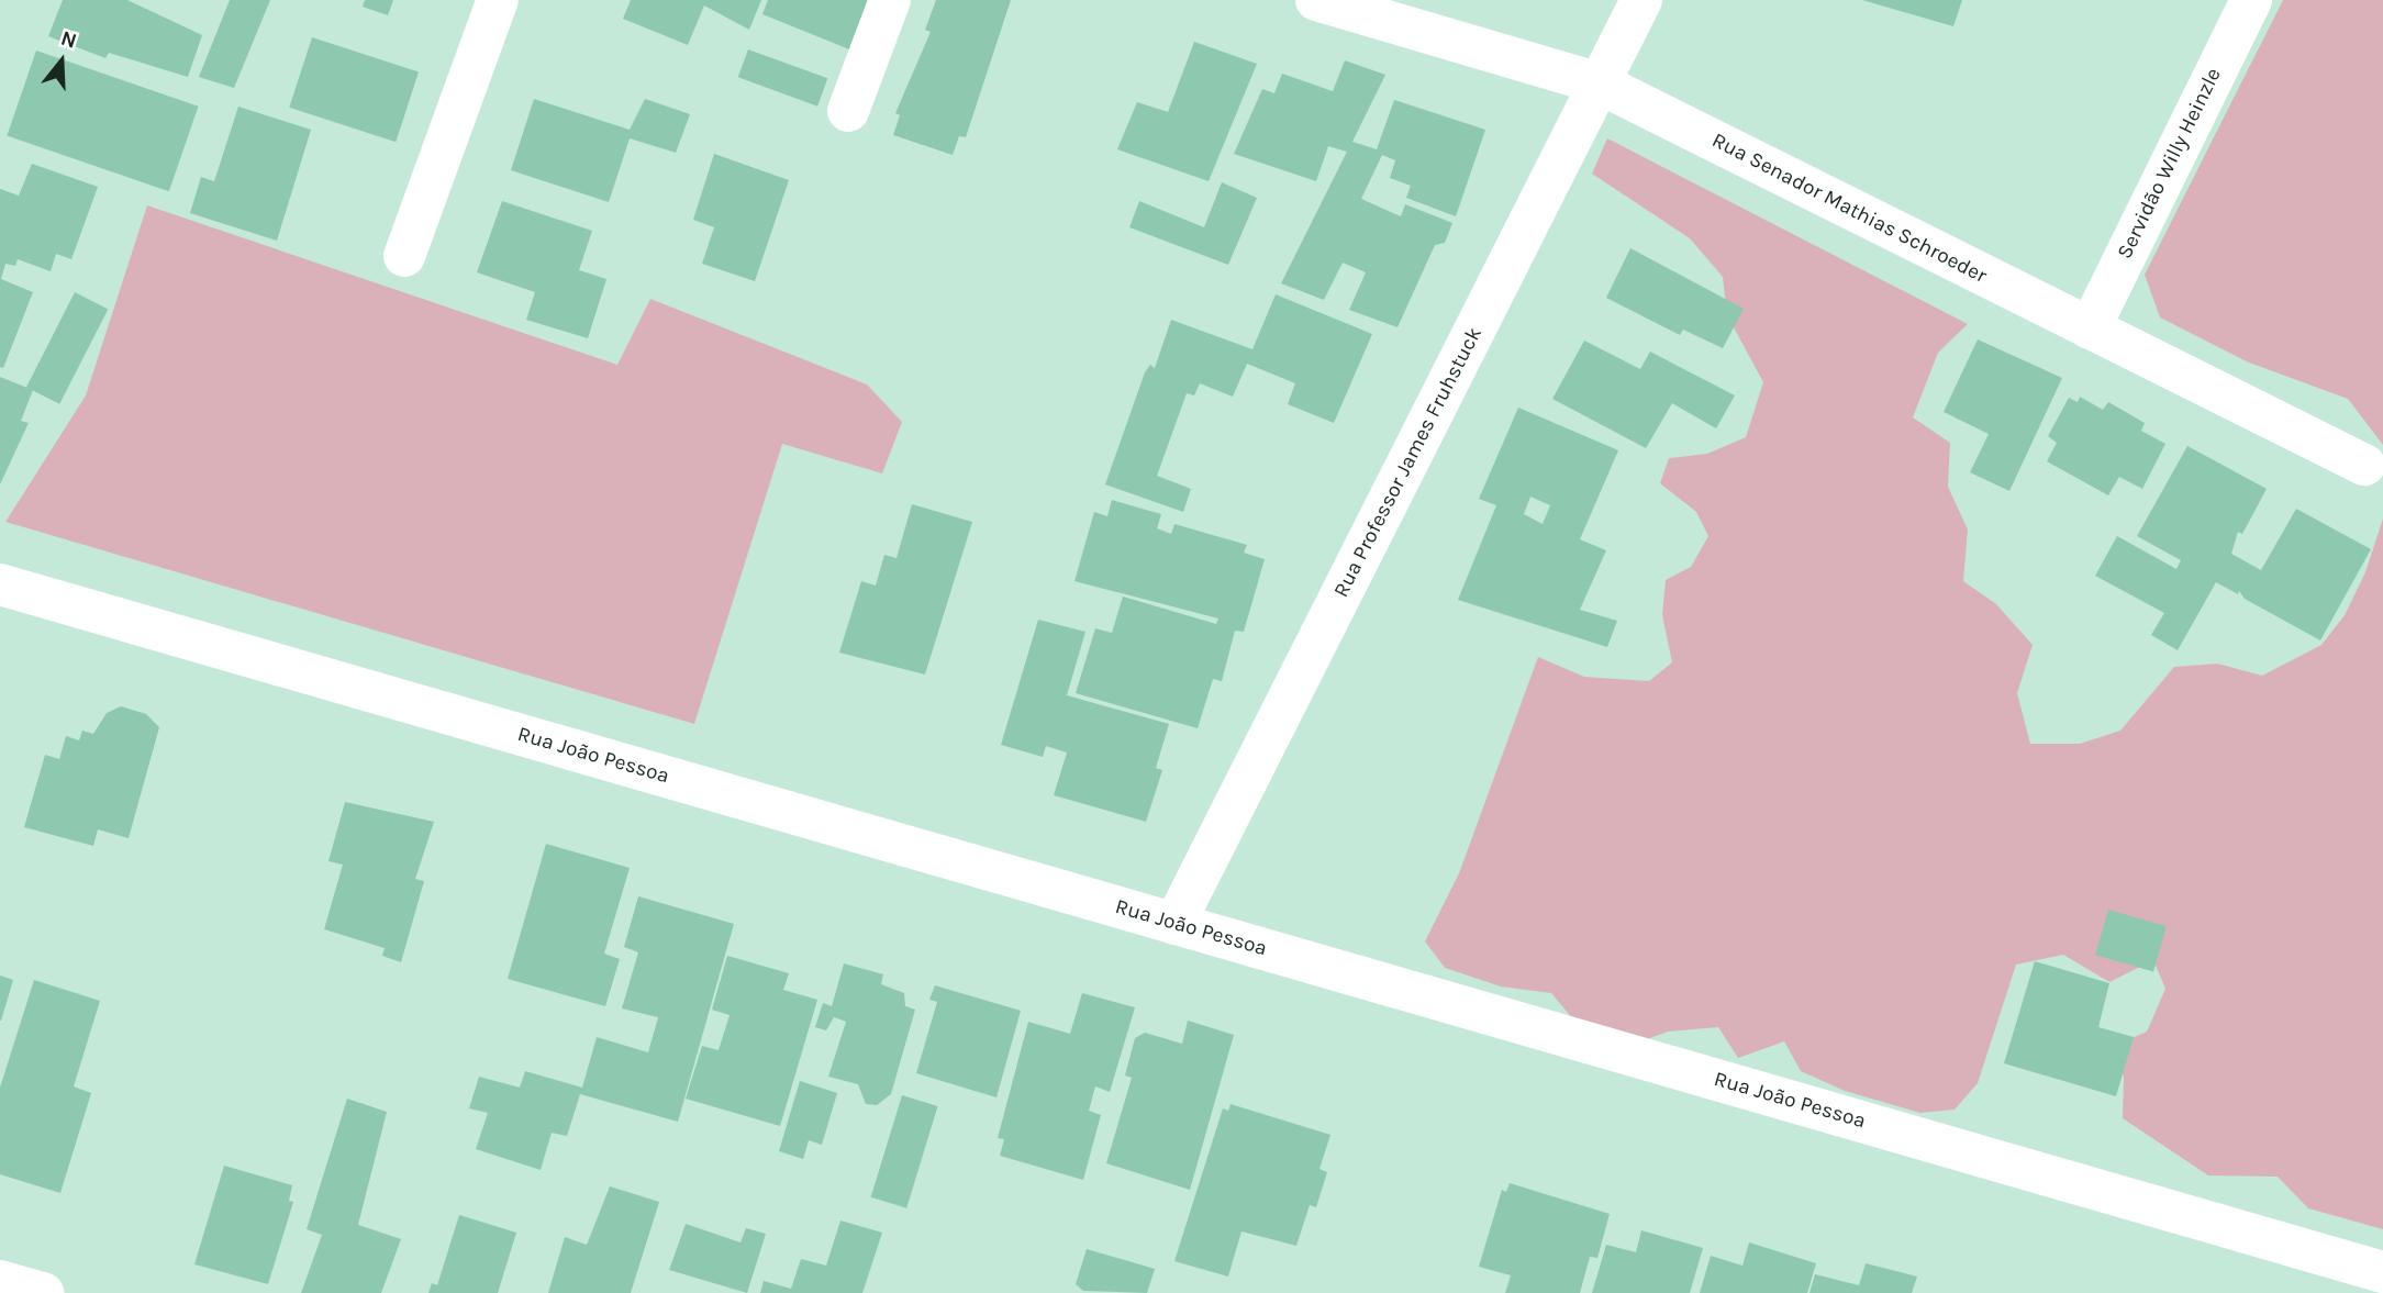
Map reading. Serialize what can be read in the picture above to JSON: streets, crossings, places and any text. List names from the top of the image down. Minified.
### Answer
{"streets":{"street":["Servidão Willy Heinzle","Rua Senador Mathias Schroeder","Rua Professor James Fruhstuck","Rua João Pessoa"]},"crossings":[["Servidão Willy Heinzle","Rua Senador Mathias Schroeder"],["Rua Senador Mathias Schroeder","Rua Professor James Fruhstuck"],["Rua Professor James Fruhstuck","Rua João Pessoa"]],"north":"top"}
